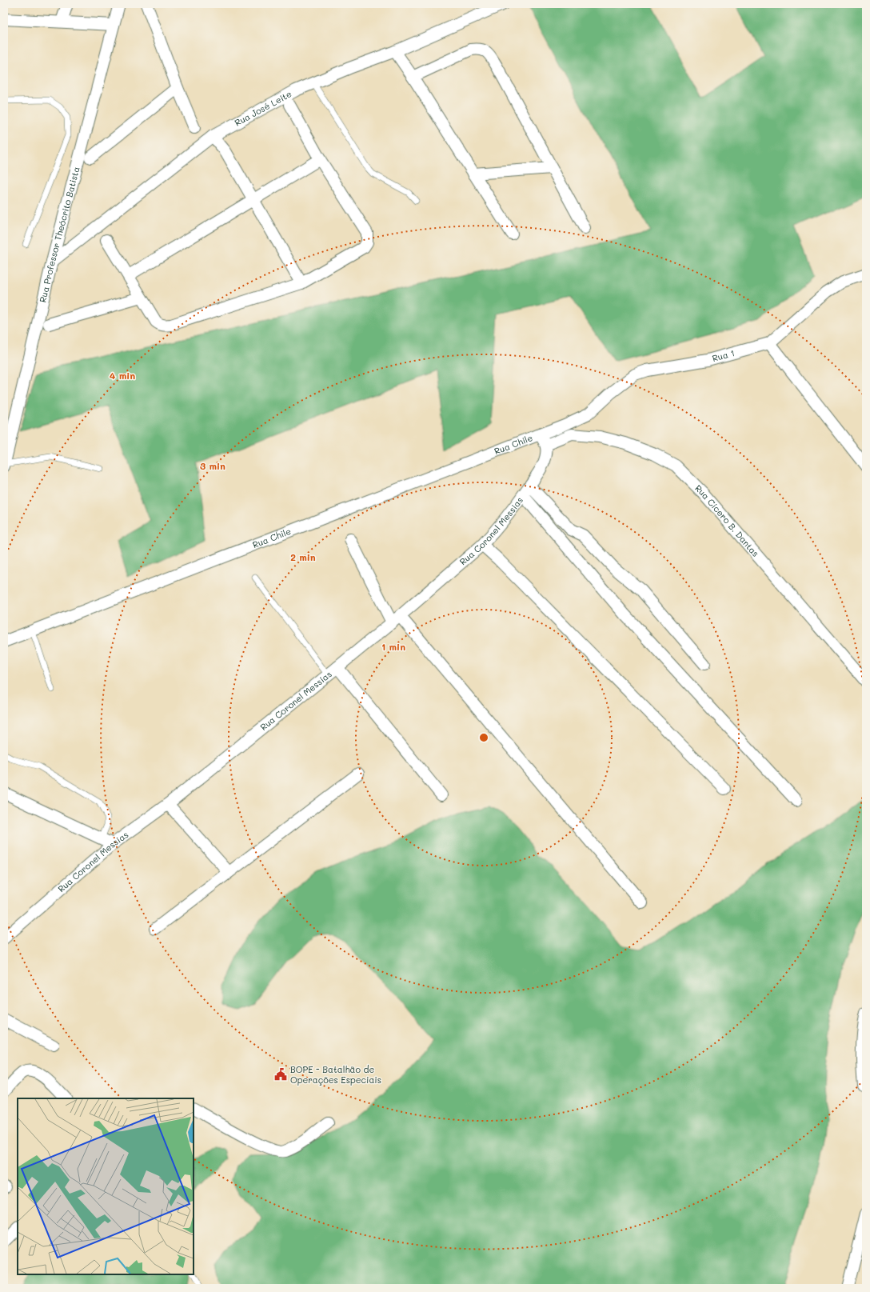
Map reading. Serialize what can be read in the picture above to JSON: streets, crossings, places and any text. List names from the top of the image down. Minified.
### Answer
{"streets":{"street":["Rua José Leite","Rua Professor Theócrito Batista","Rua 1","Rua Chile","Rua Cicero B. Dantas","Rua Coronel Messias"]},"crossings":[["Rua José Leite","Rua Professor Theócrito Batista"],["Rua 1","Rua Chile"],["Rua Cicero B. Dantas","Rua Coronel Messias"]],"places":{"public building":["BOPE - Batalhão de Operações Especiais"]},"rings":["4 min","3 min","2 min","1 min"]}
